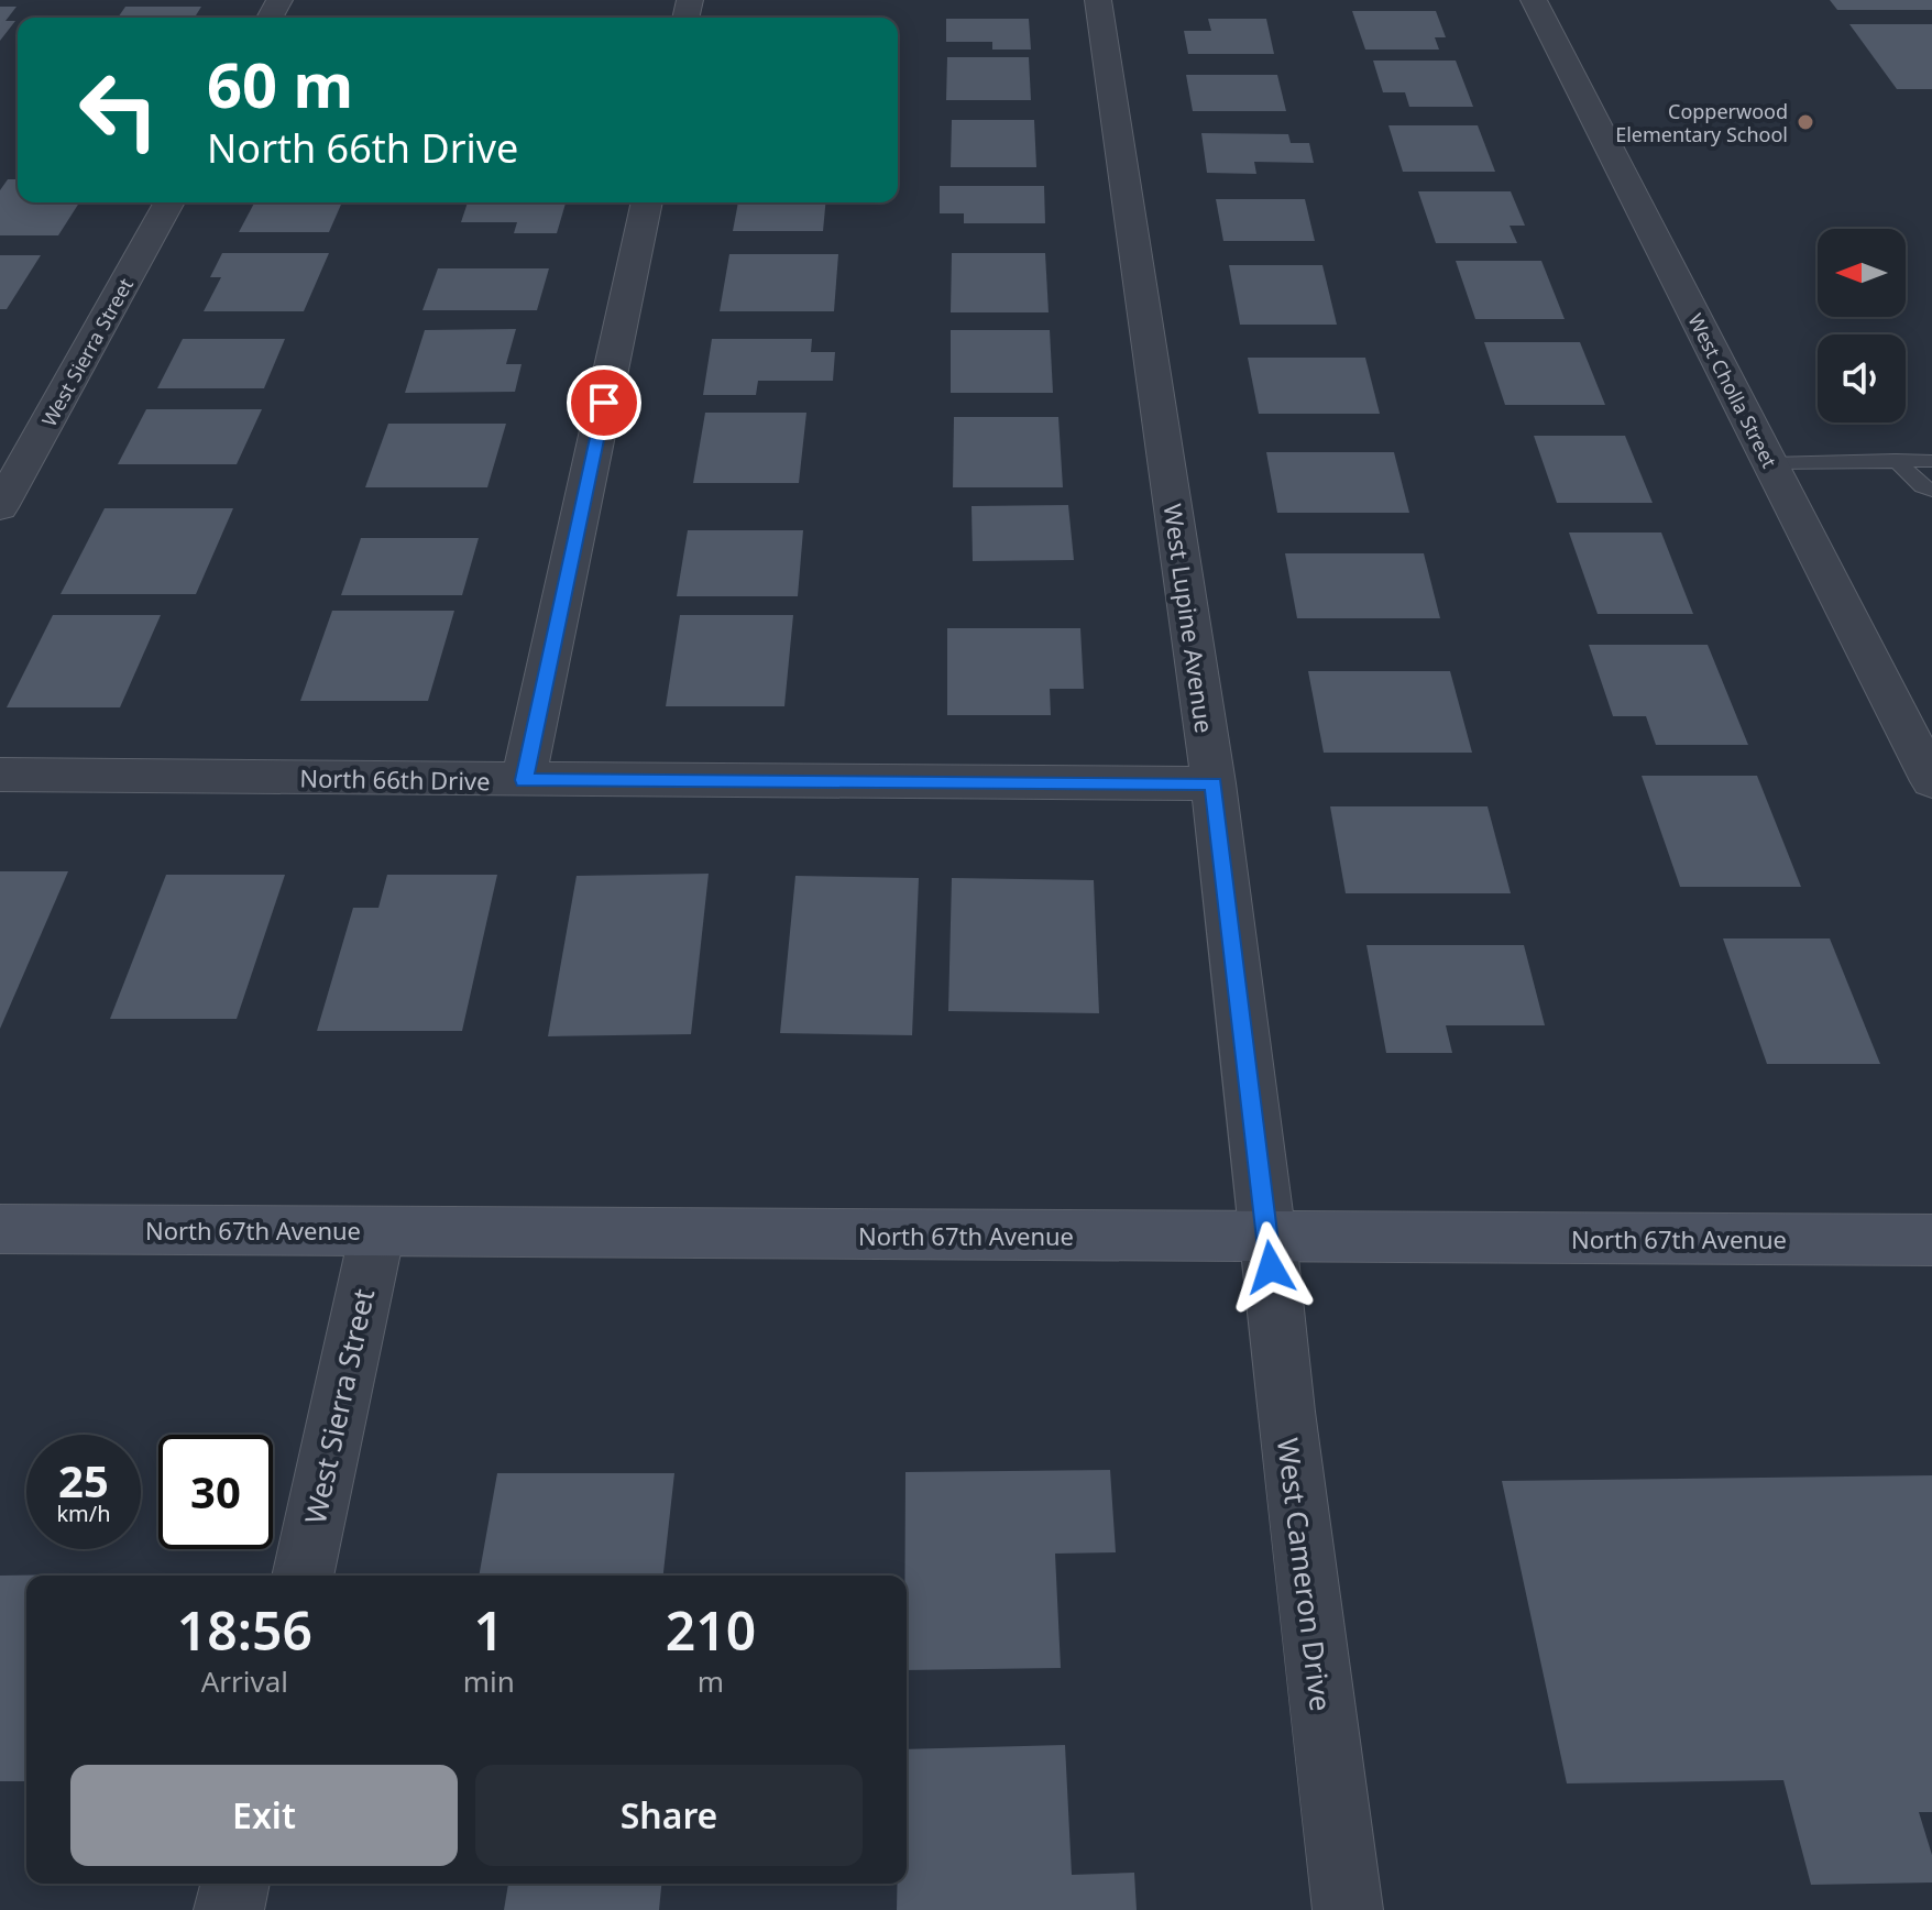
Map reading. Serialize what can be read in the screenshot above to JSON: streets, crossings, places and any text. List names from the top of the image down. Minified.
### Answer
{"streets":{"main road":["North 67th Avenue"],"street":["West Sierra Street","West Cholla Street","West Lupine Avenue","North 66th Drive","West Cameron Drive"]},"crossings":[["West Sierra Street","North 67th Avenue"],["West Lupine Avenue","North 66th Drive"],["West Lupine Avenue","North 67th Avenue"],["West Lupine Avenue","West Cameron Drive"],["North 67th Avenue","West Cameron Drive"]],"places":["Copperwood Elementary School"],"north":"left","page":{"turn":["60 m","North 66th Drive"],"speed":"25 km/h","limit":"30","eta":["18:56","Arrival","1","min","210","m"],"buttons":["Exit","Share"]}}
